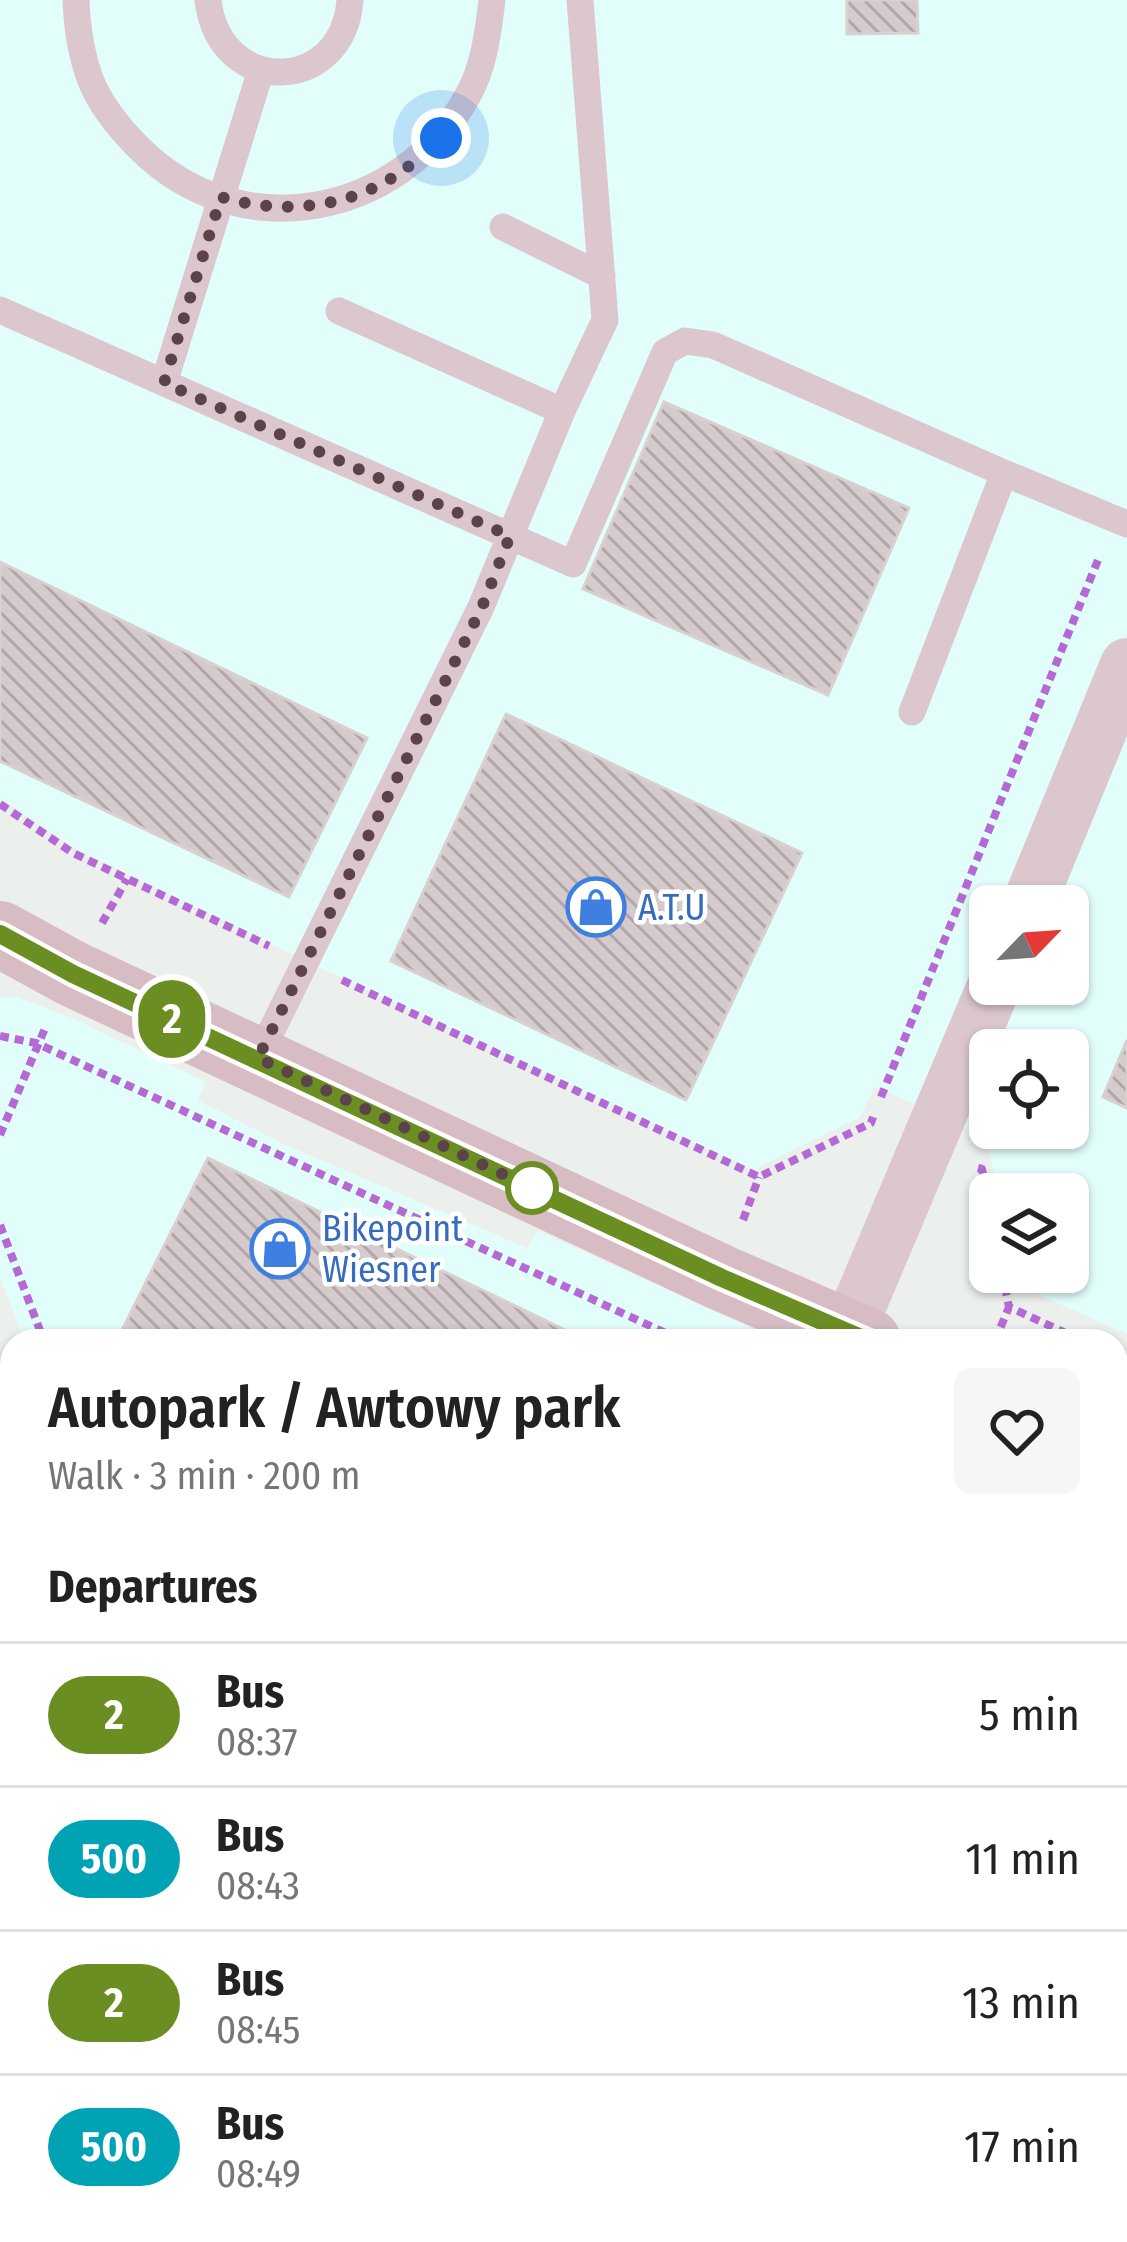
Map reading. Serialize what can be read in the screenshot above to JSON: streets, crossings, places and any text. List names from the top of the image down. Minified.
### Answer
{"places":{"shop":["A.T.U","Bikepoint Wiesner"]},"lines":["bus line 2"],"north":"top right","page":{"on_map":"2","heading":[["Autopark / Awtowy park","Walk · 3 min · 200 m"],"Departures"],"list":[{"mark":"2","name":"Bus","note":"08:37","value":"5 min"},{"mark":"500","name":"Bus","note":"08:43","value":"11 min"},{"mark":"2","name":"Bus","note":"08:45","value":"13 min"},{"mark":"500","name":"Bus","note":"08:49","value":"17 min"}]}}
